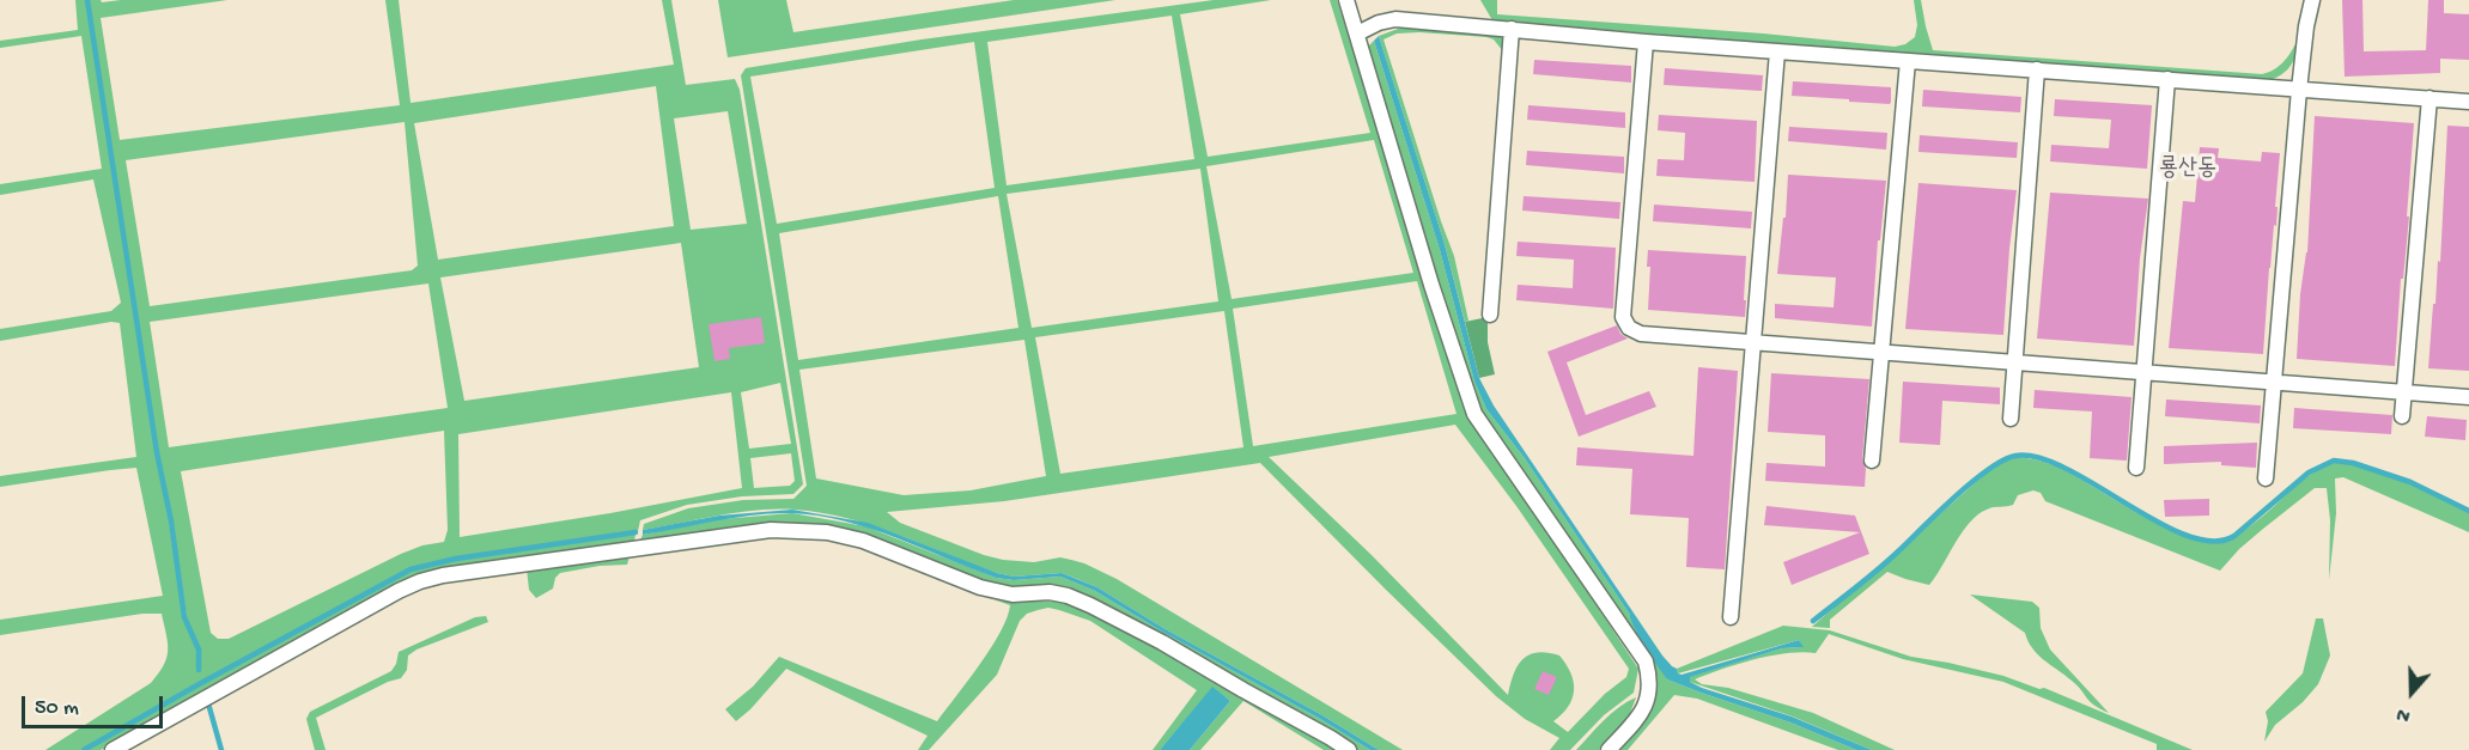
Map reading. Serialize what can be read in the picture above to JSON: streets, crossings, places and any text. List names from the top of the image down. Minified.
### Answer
{"districts":["룡산동"],"scale_bar":"50 m","north":"bottom"}
